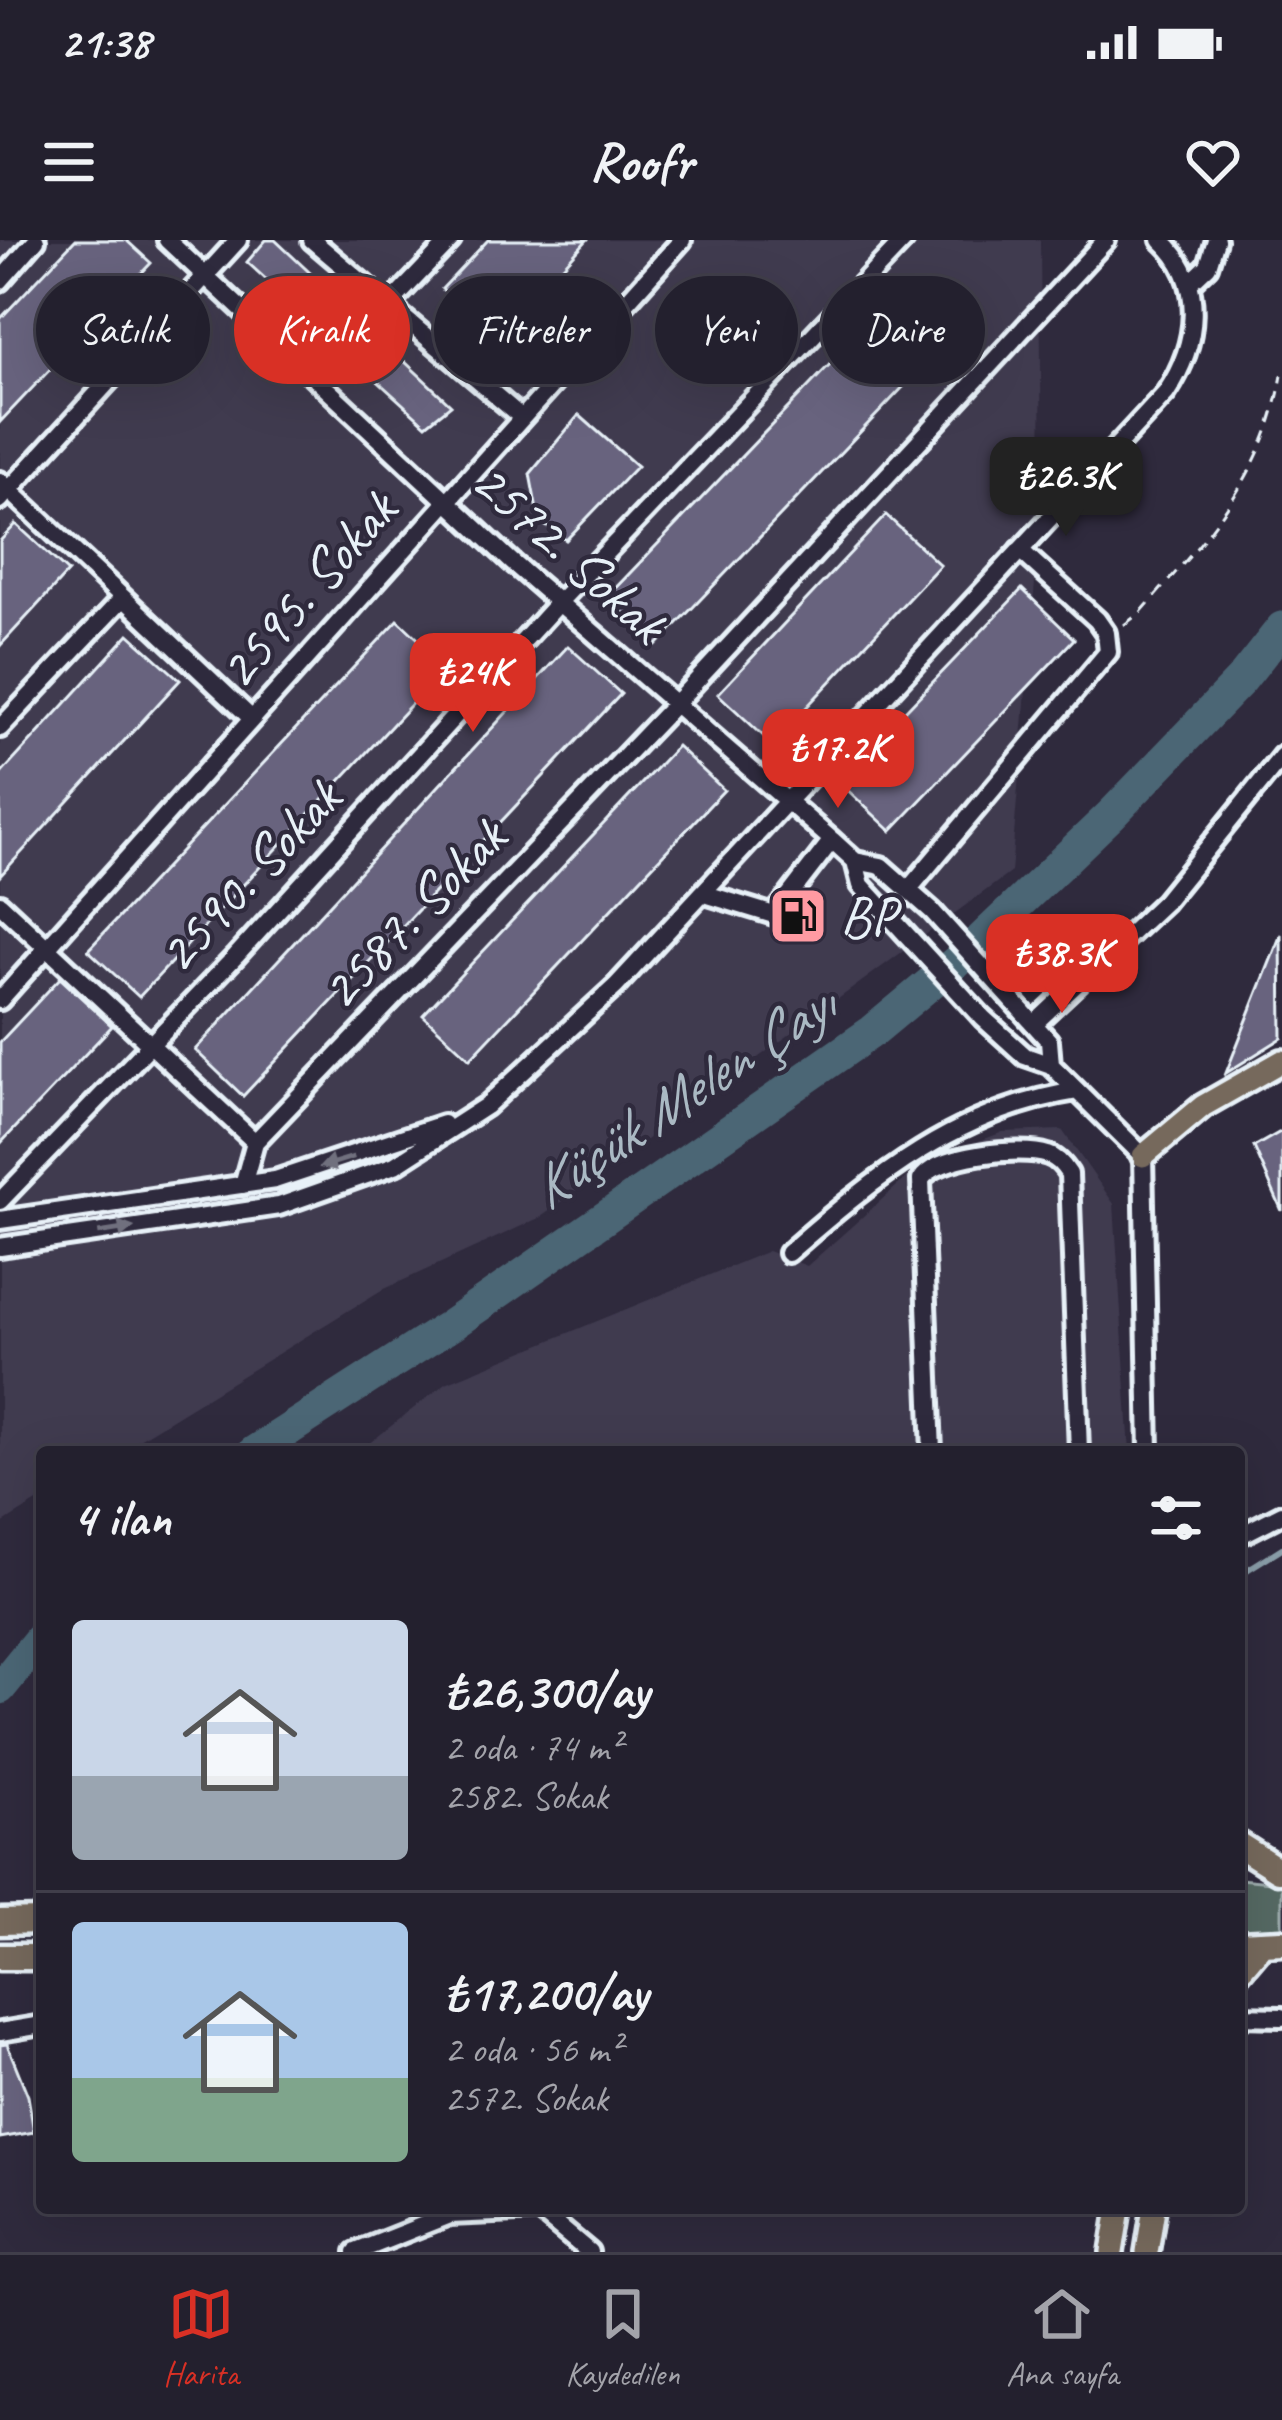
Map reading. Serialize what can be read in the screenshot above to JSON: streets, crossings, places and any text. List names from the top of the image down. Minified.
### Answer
{"streets":{"street":["2572. Sokak","2595. Sokak","2590. Sokak","2587. Sokak"]},"crossings":[["2572. Sokak","2595. Sokak"],["2572. Sokak","2590. Sokak"],["2572. Sokak","2587. Sokak"]],"water":["Küçük Melen Çayı"],"places":{"fuel station":["BP"]},"page":{"status":"21:38","header":"Roofr","chip":["Satılık","Kiralık","Filtreler","Yeni","Daire"],"price":["₺26.3K","₺24K","₺17.2K","₺38.3K"],"heading":"4 ilan","list":[{"name":"₺26,300/ay","note":"2 oda · 74 m² · 2582. Sokak"},{"name":"₺17,200/ay","note":"2 oda · 56 m² · 2572. Sokak"}],"tabs":["Harita","Kaydedilen","Ana sayfa"]}}
